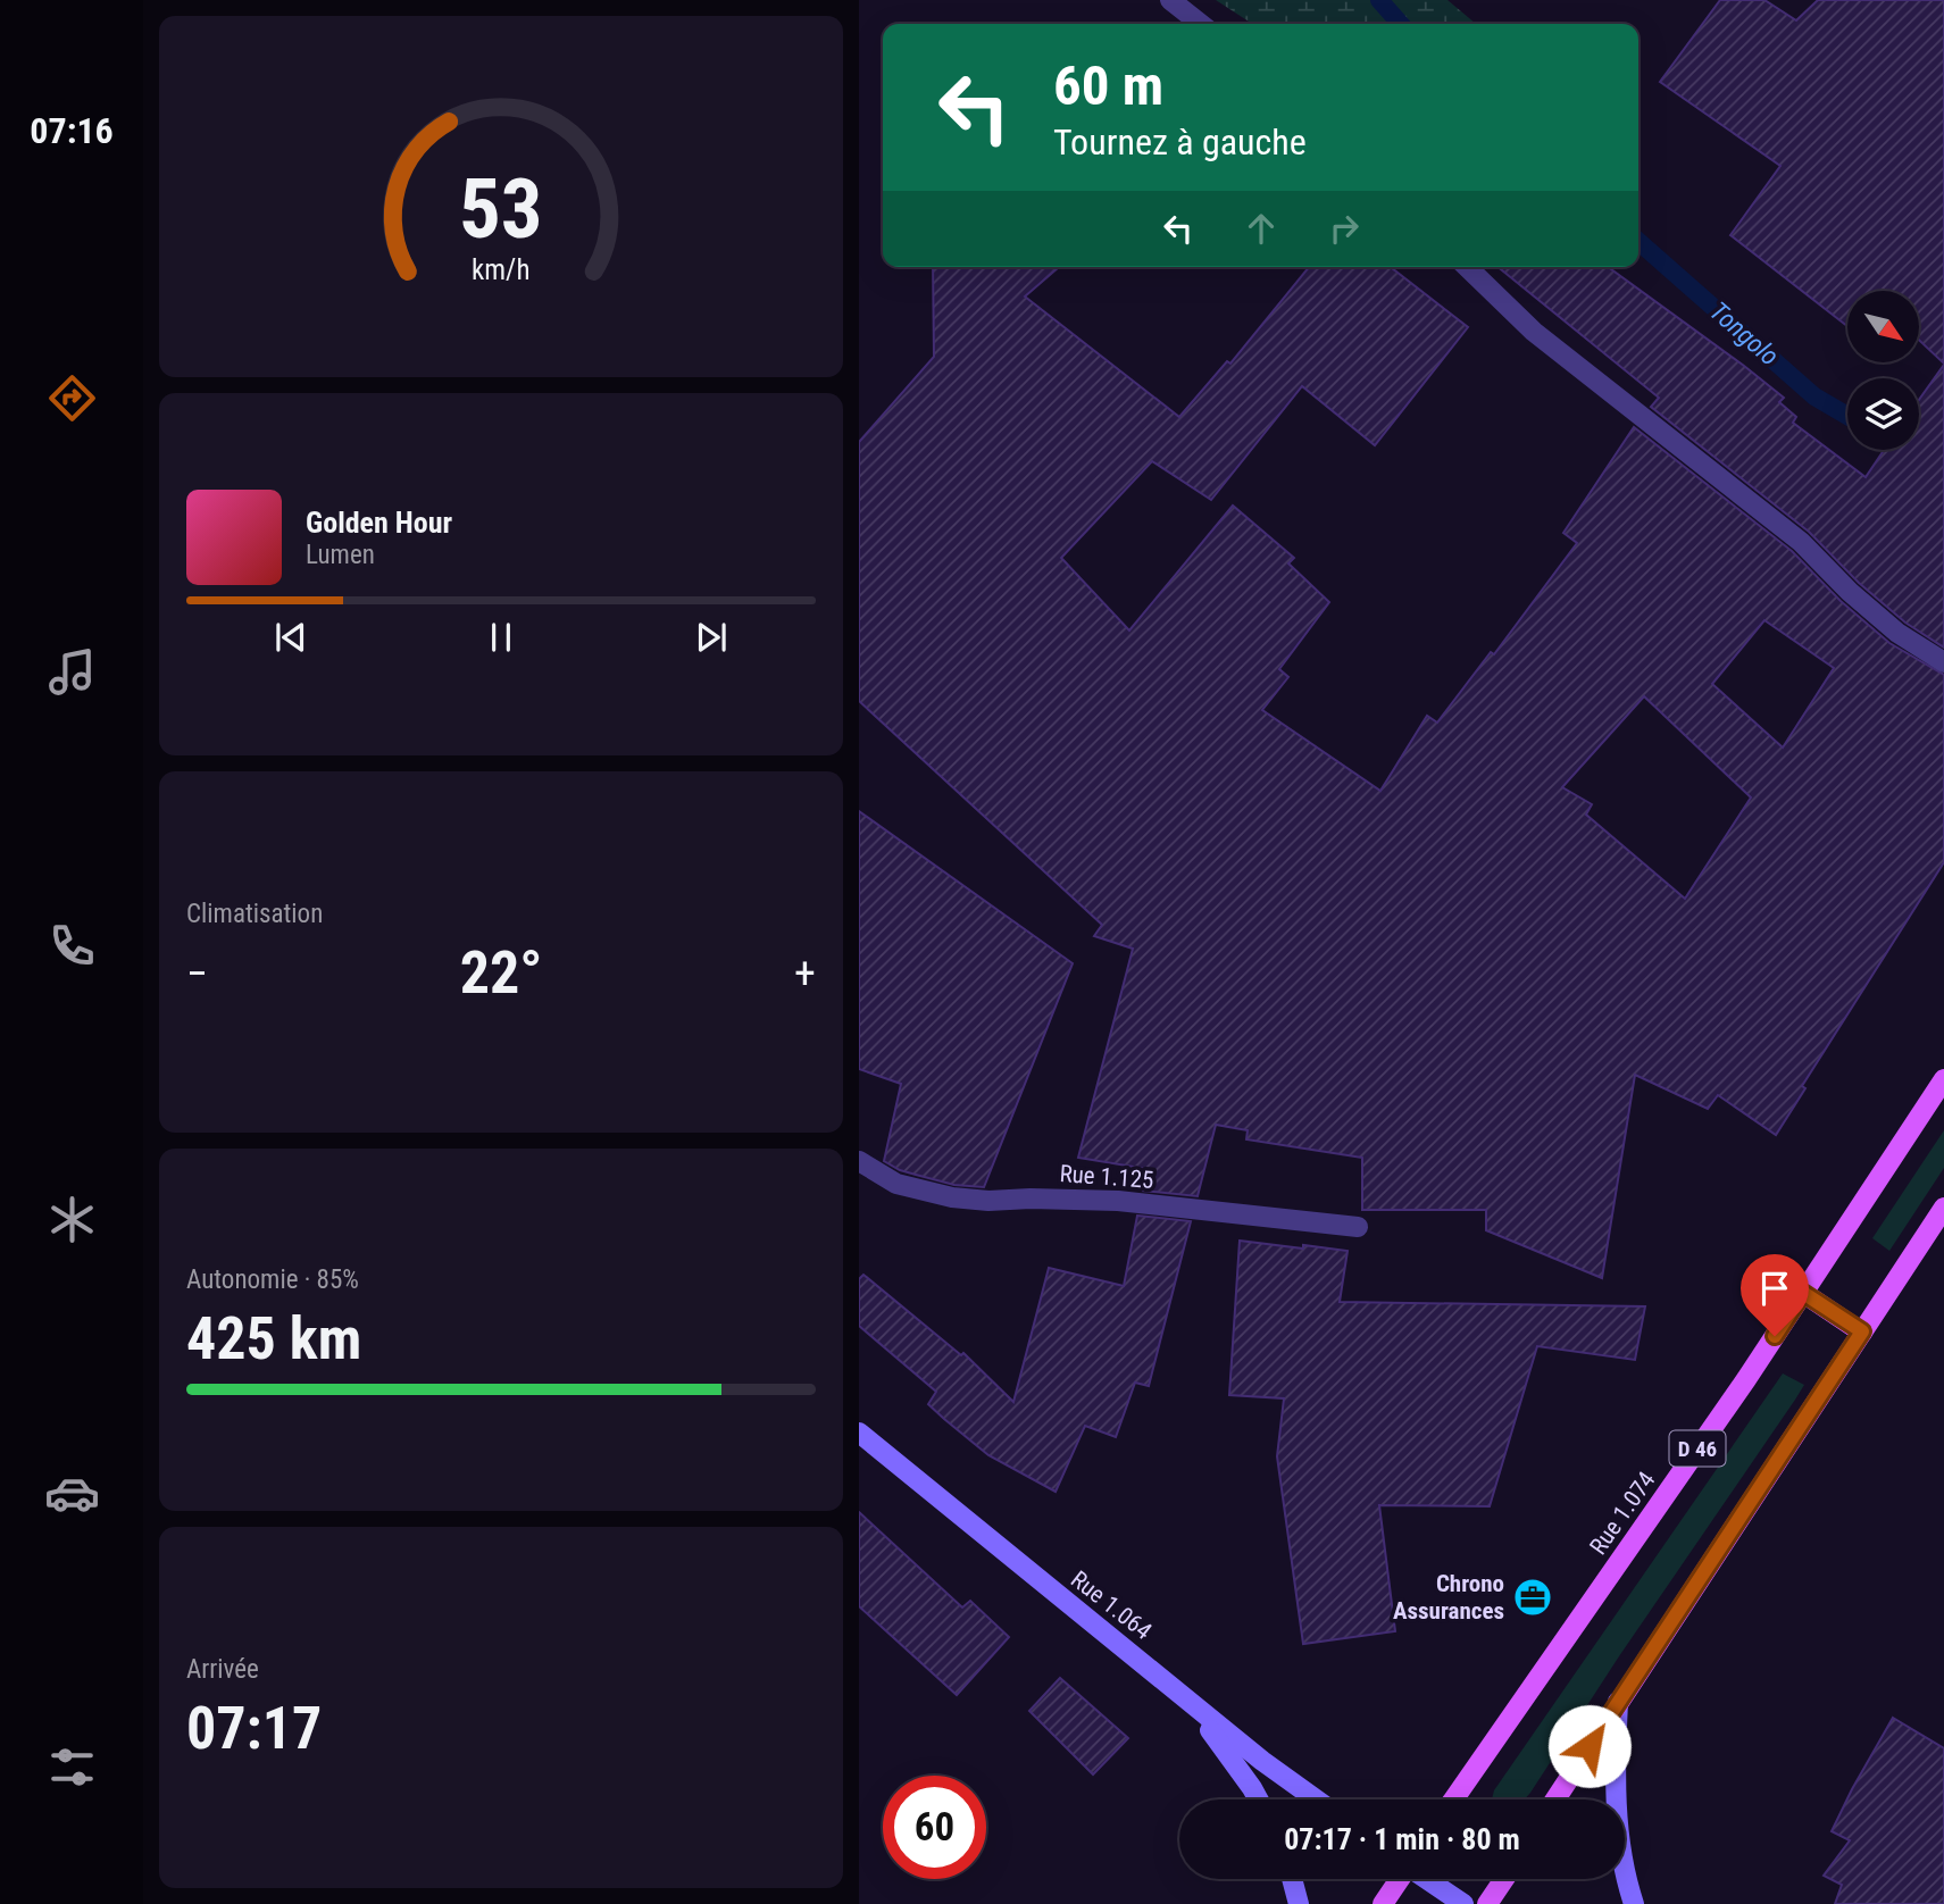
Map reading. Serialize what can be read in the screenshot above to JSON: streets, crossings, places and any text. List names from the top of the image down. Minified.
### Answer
{"streets":{"main road":["D 46","Rue 1.074","Rue 1.064"],"street":["Rue 1.125"]},"water":["Tongolo"],"places":{"office":["Chrono Assurances"]},"north":"bottom right","page":{"tabs":"07:16","turn":["60 m","Tournez à gauche"],"song":["Golden Hour","Lumen"],"tile":["Climatisation",["Autonomie · 85%","425 km"],["Arrivée","07:17"]],"heat":["−","22°","+"],"limit":"60","trip":"07:17 · 1 min · 80 m","gauge":["53","km/h"]}}
